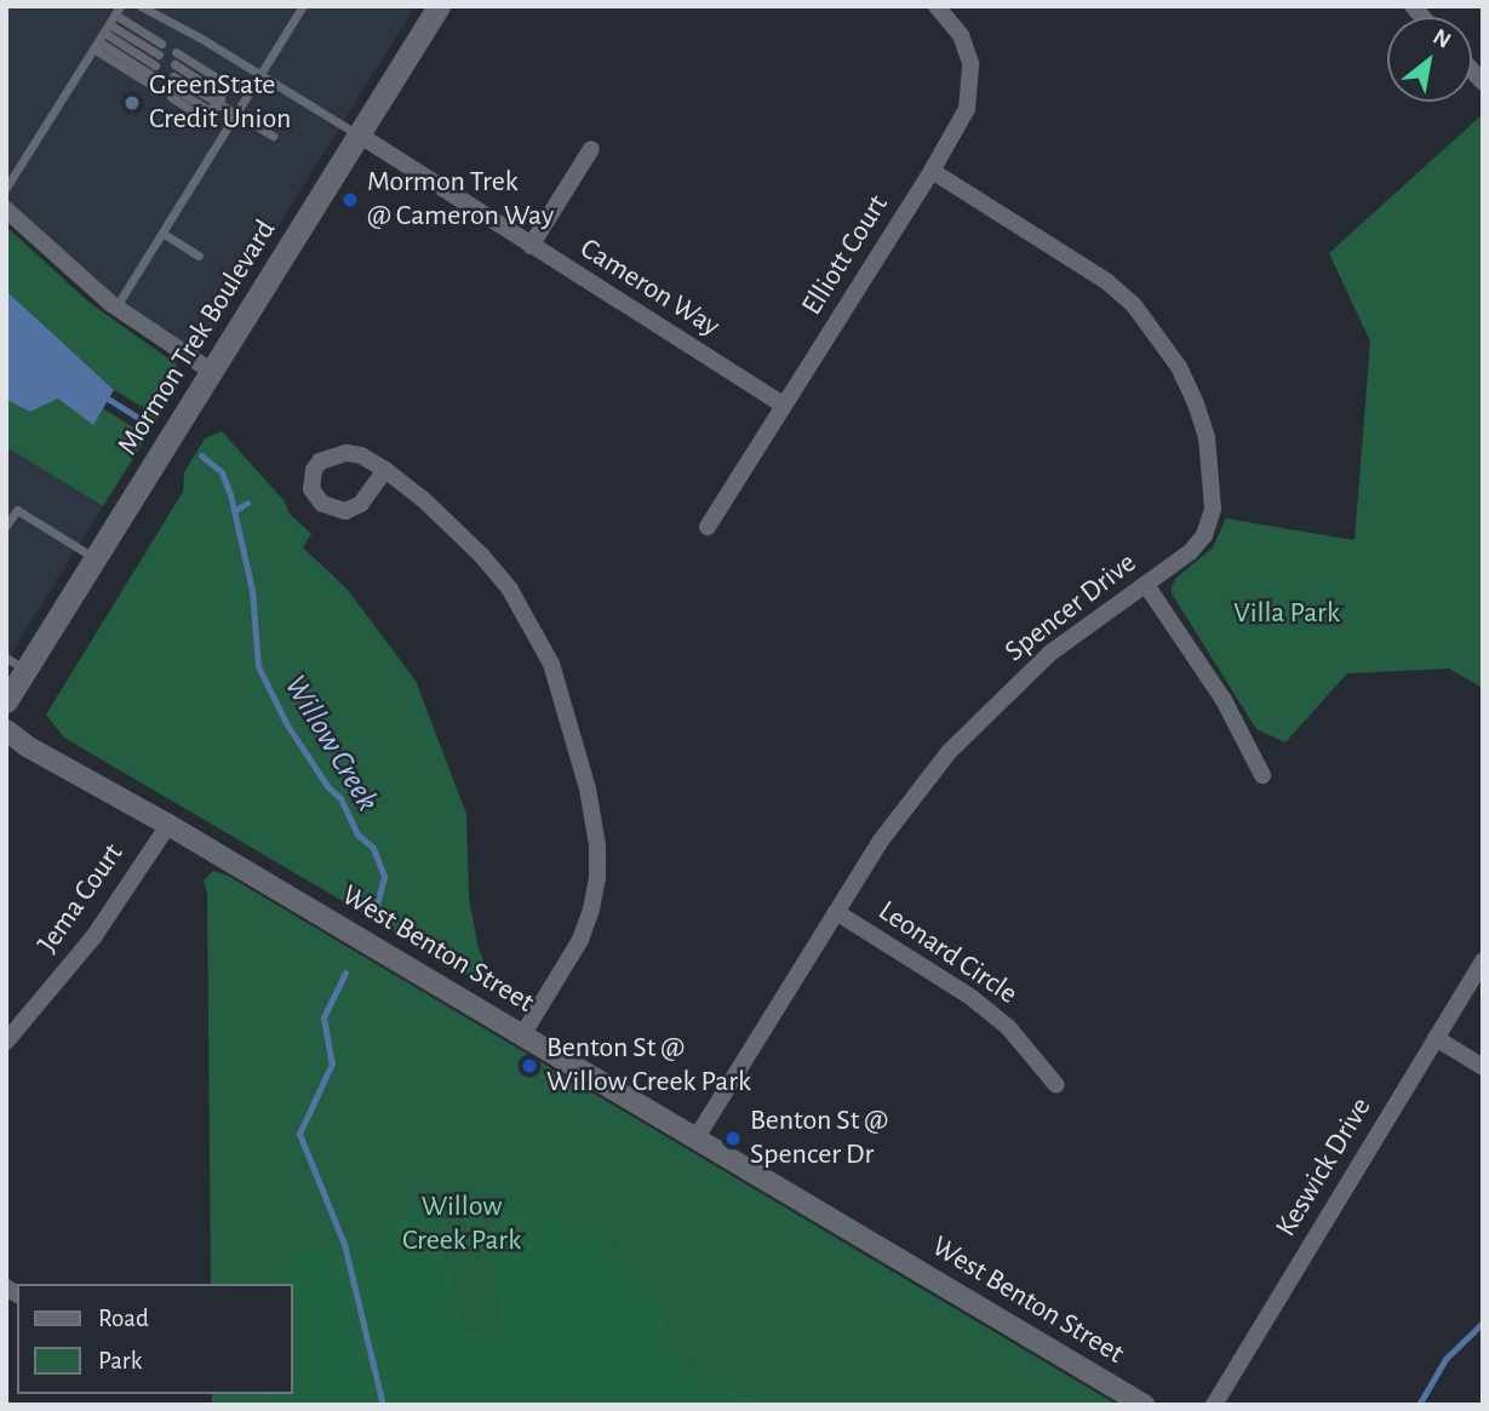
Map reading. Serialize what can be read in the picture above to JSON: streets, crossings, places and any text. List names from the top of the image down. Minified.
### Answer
{"streets":{"main road":["Mormon Trek Boulevard"],"street":["Elliott Court","Cameron Way","Spencer Drive","Jema Court","West Benton Street","Leonard Circle","Keswick Drive"]},"crossings":[["Elliott Court","Cameron Way"],["Elliott Court","Spencer Drive"],["Cameron Way","Mormon Trek Boulevard"],["Spencer Drive","West Benton Street"],["Spencer Drive","Leonard Circle"],["Jema Court","West Benton Street"]],"water":["Willow Creek"],"parks":["Villa Park","Willow Creek Park"],"places":["GreenState Credit Union","Mormon Trek @ Cameron Way","Benton St @ Willow Creek Park","Benton St @ Spencer Dr"],"legend":["Road","Park"],"north":"top right"}
